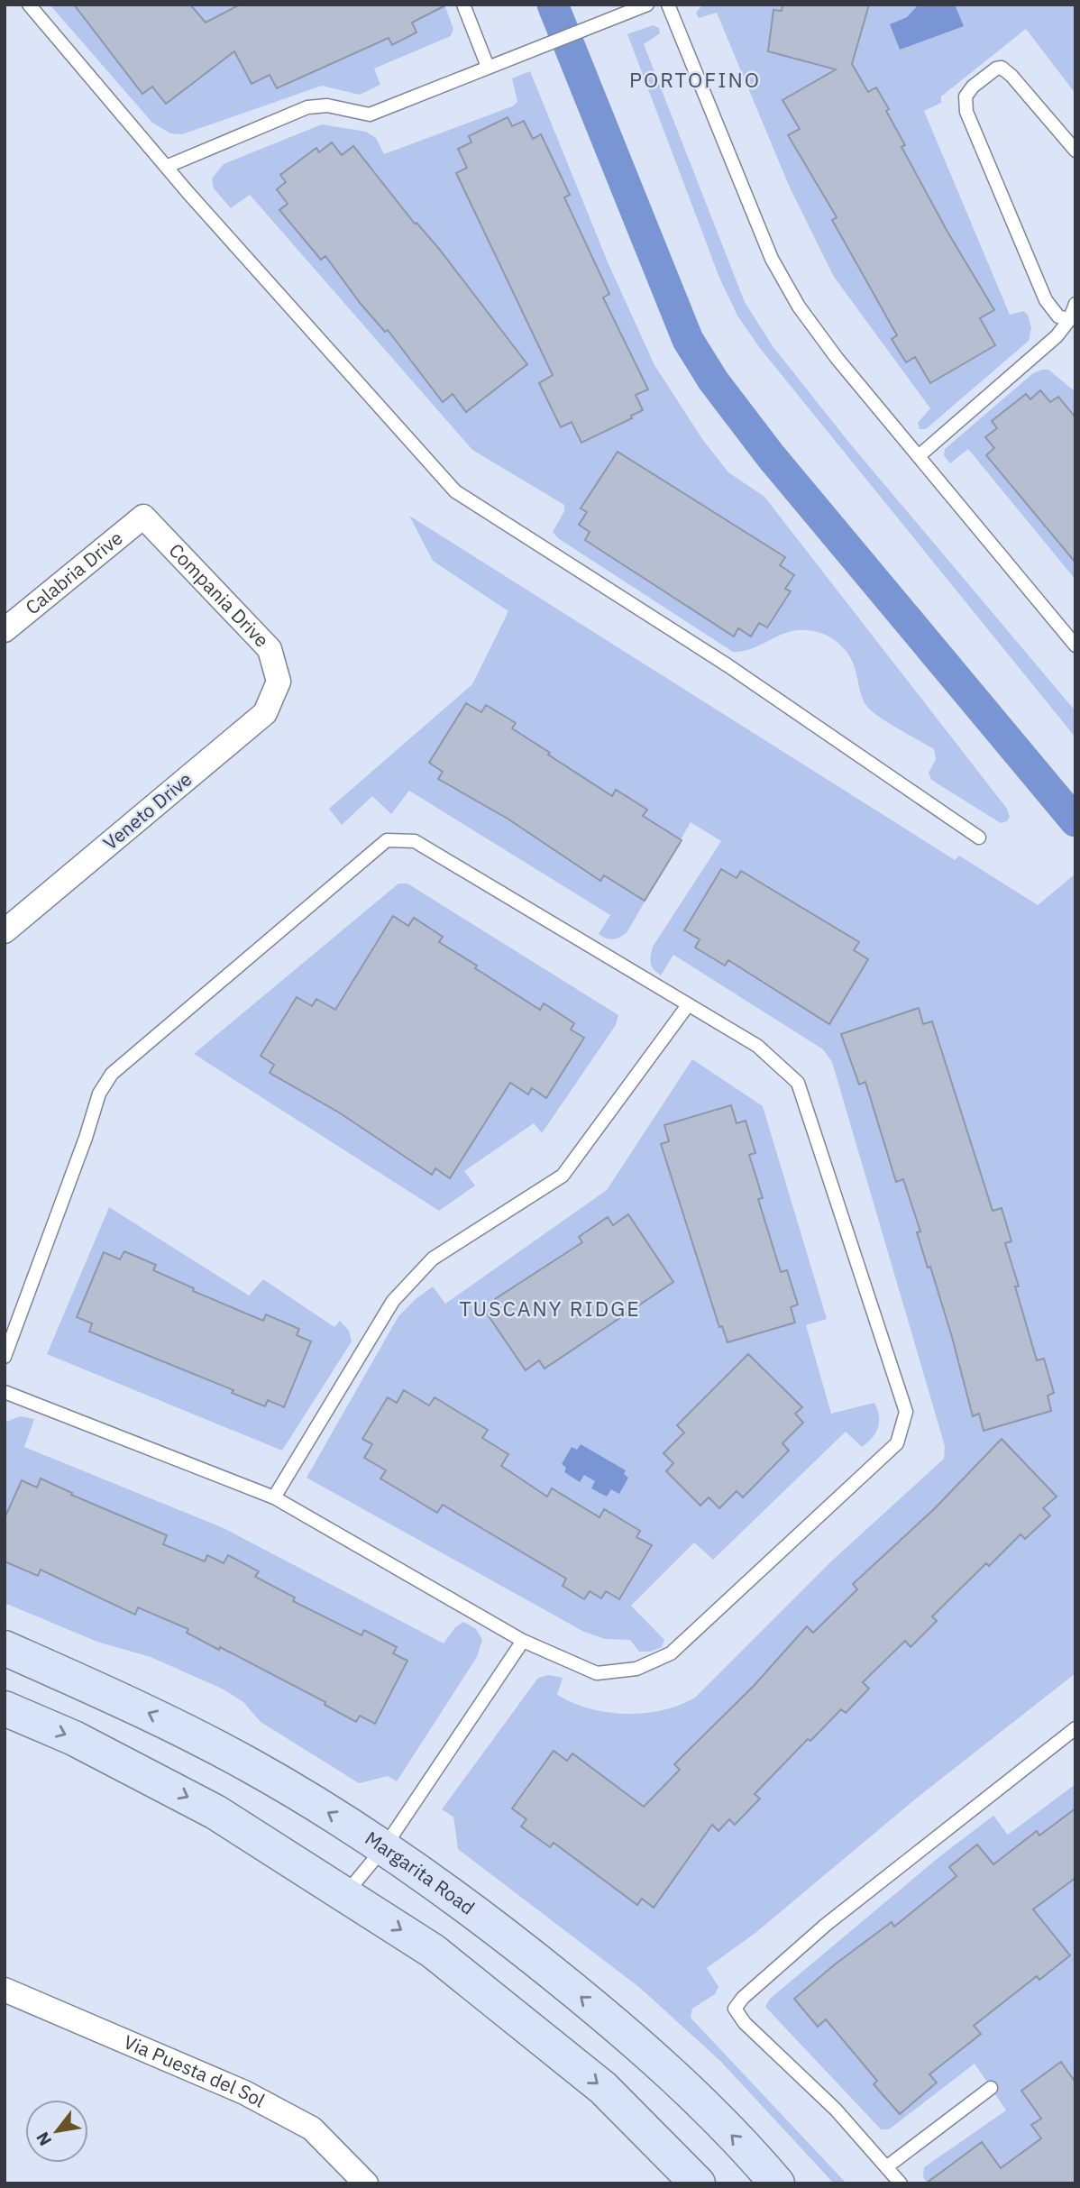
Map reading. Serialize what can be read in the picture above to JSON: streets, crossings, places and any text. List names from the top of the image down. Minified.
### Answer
{"streets":{"main road":["Margarita Road"],"street":["Calabria Drive","Compania Drive","Veneto Drive","Via Puesta del Sol"]},"crossings":[["Calabria Drive","Compania Drive"],["Compania Drive","Veneto Drive"]],"districts":["PORTOFINO","TUSCANY RIDGE"],"north":"bottom left"}
